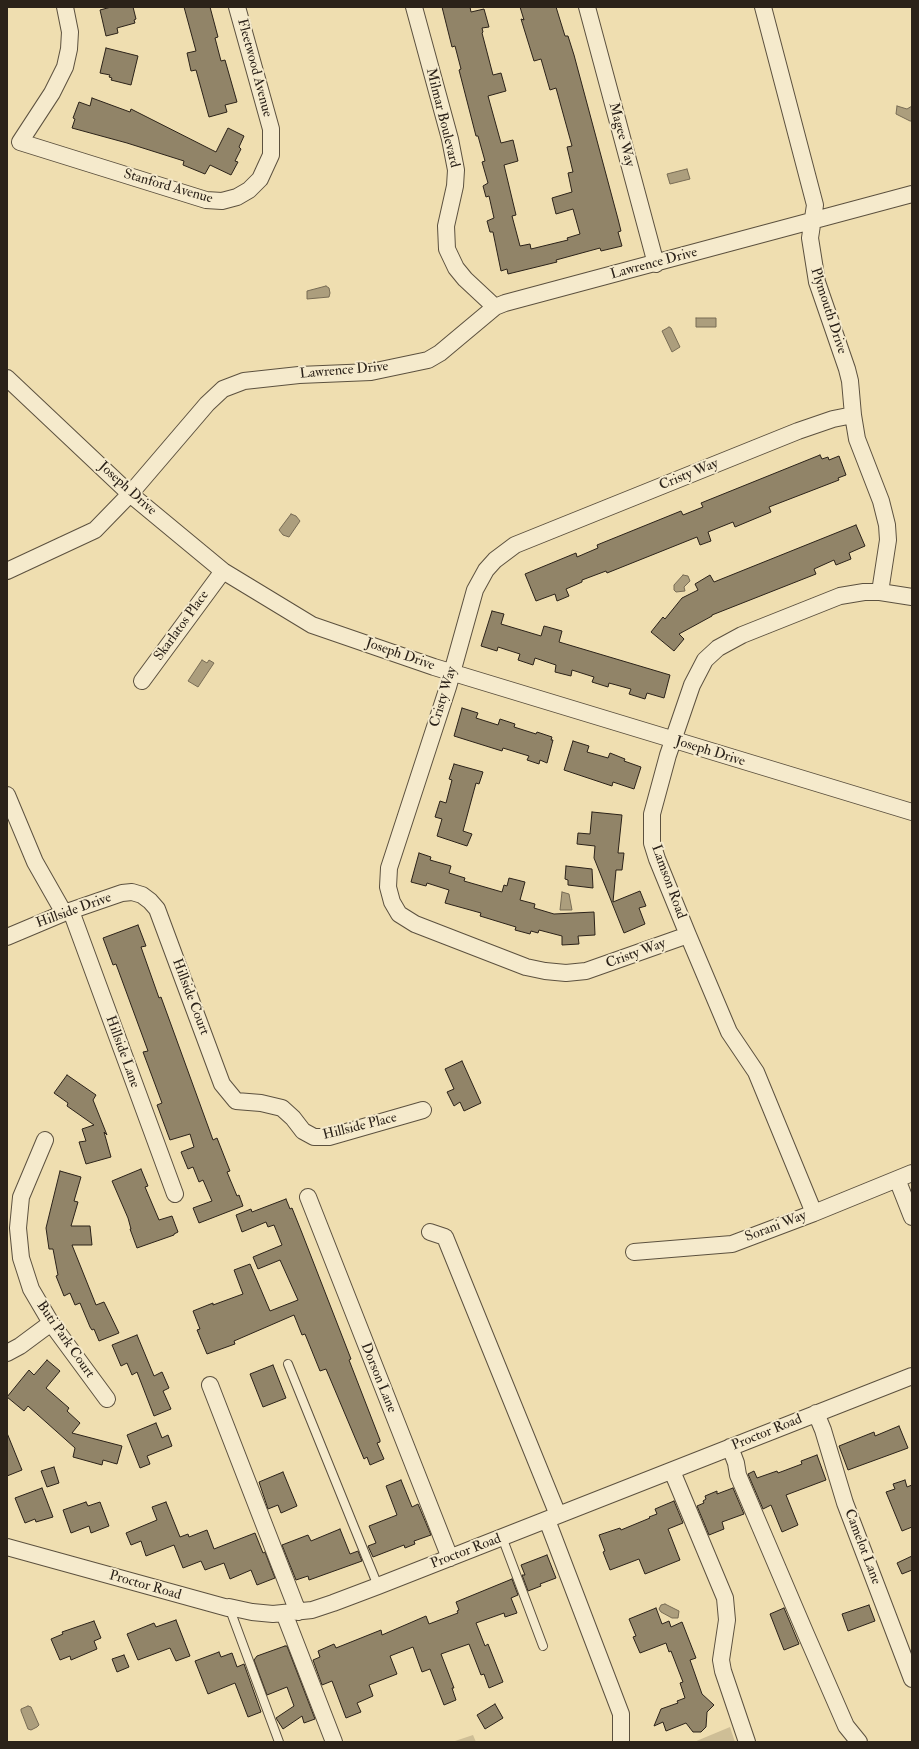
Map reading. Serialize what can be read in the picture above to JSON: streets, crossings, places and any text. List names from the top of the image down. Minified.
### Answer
{"streets":{"street":["Fleetwood Avenue","Milmar Boulevard","Magee Way","Stanford Avenue","Lawrence Drive","Plymouth Drive","Cristy Way","Joseph Drive","Skarlatos Place","Lamson Road","Hillside Drive","Hillside Court","Hillside Lane","Hillside Place","Sorani Way","Buti Park Court","Dorson Lane","Proctor Road","Camelot Lane"]},"crossings":[["Fleetwood Avenue","Stanford Avenue"],["Milmar Boulevard","Lawrence Drive"],["Magee Way","Lawrence Drive"],["Lawrence Drive","Plymouth Drive"],["Lawrence Drive","Joseph Drive"],["Plymouth Drive","Cristy Way"],["Plymouth Drive","Lamson Road"],["Cristy Way","Joseph Drive"],["Cristy Way","Lamson Road"],["Joseph Drive","Skarlatos Place"],["Joseph Drive","Lamson Road"],["Lamson Road","Sorani Way"],["Hillside Drive","Hillside Court"],["Hillside Drive","Hillside Lane"],["Hillside Court","Hillside Place"],["Dorson Lane","Proctor Road"],["Proctor Road","Camelot Lane"]]}
